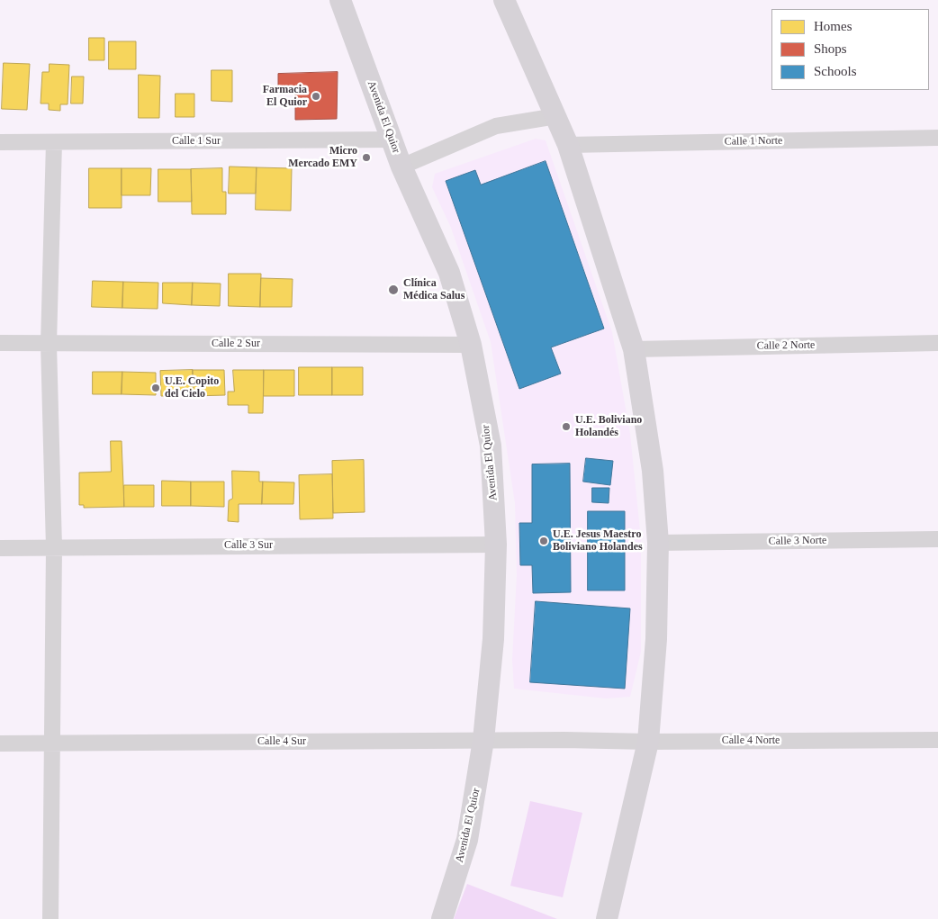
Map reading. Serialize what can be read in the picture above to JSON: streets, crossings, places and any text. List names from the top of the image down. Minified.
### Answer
{"streets":{"street":["Avenida El Quior","Calle 1 Sur","Calle 1 Norte","Calle 2 Sur","Calle 2 Norte","Calle 3 Norte","Calle 3 Sur","Calle 4 Norte","Calle 4 Sur"]},"crossings":[["Avenida El Quior","Calle 1 Sur"],["Avenida El Quior","Calle 2 Sur"],["Avenida El Quior","Calle 3 Sur"],["Avenida El Quior","Calle 4 Sur"],["Calle 4 Norte","Calle 4 Sur"]],"places":["Farmacia El Quior","Micro Mercado EMY","Clínica Médica Salus","U.E. Copito del Cielo","U.E. Boliviano Holandés","U.E. Jesus Maestro Boliviano Holandes"],"legend":["Homes","Shops","Schools"]}
